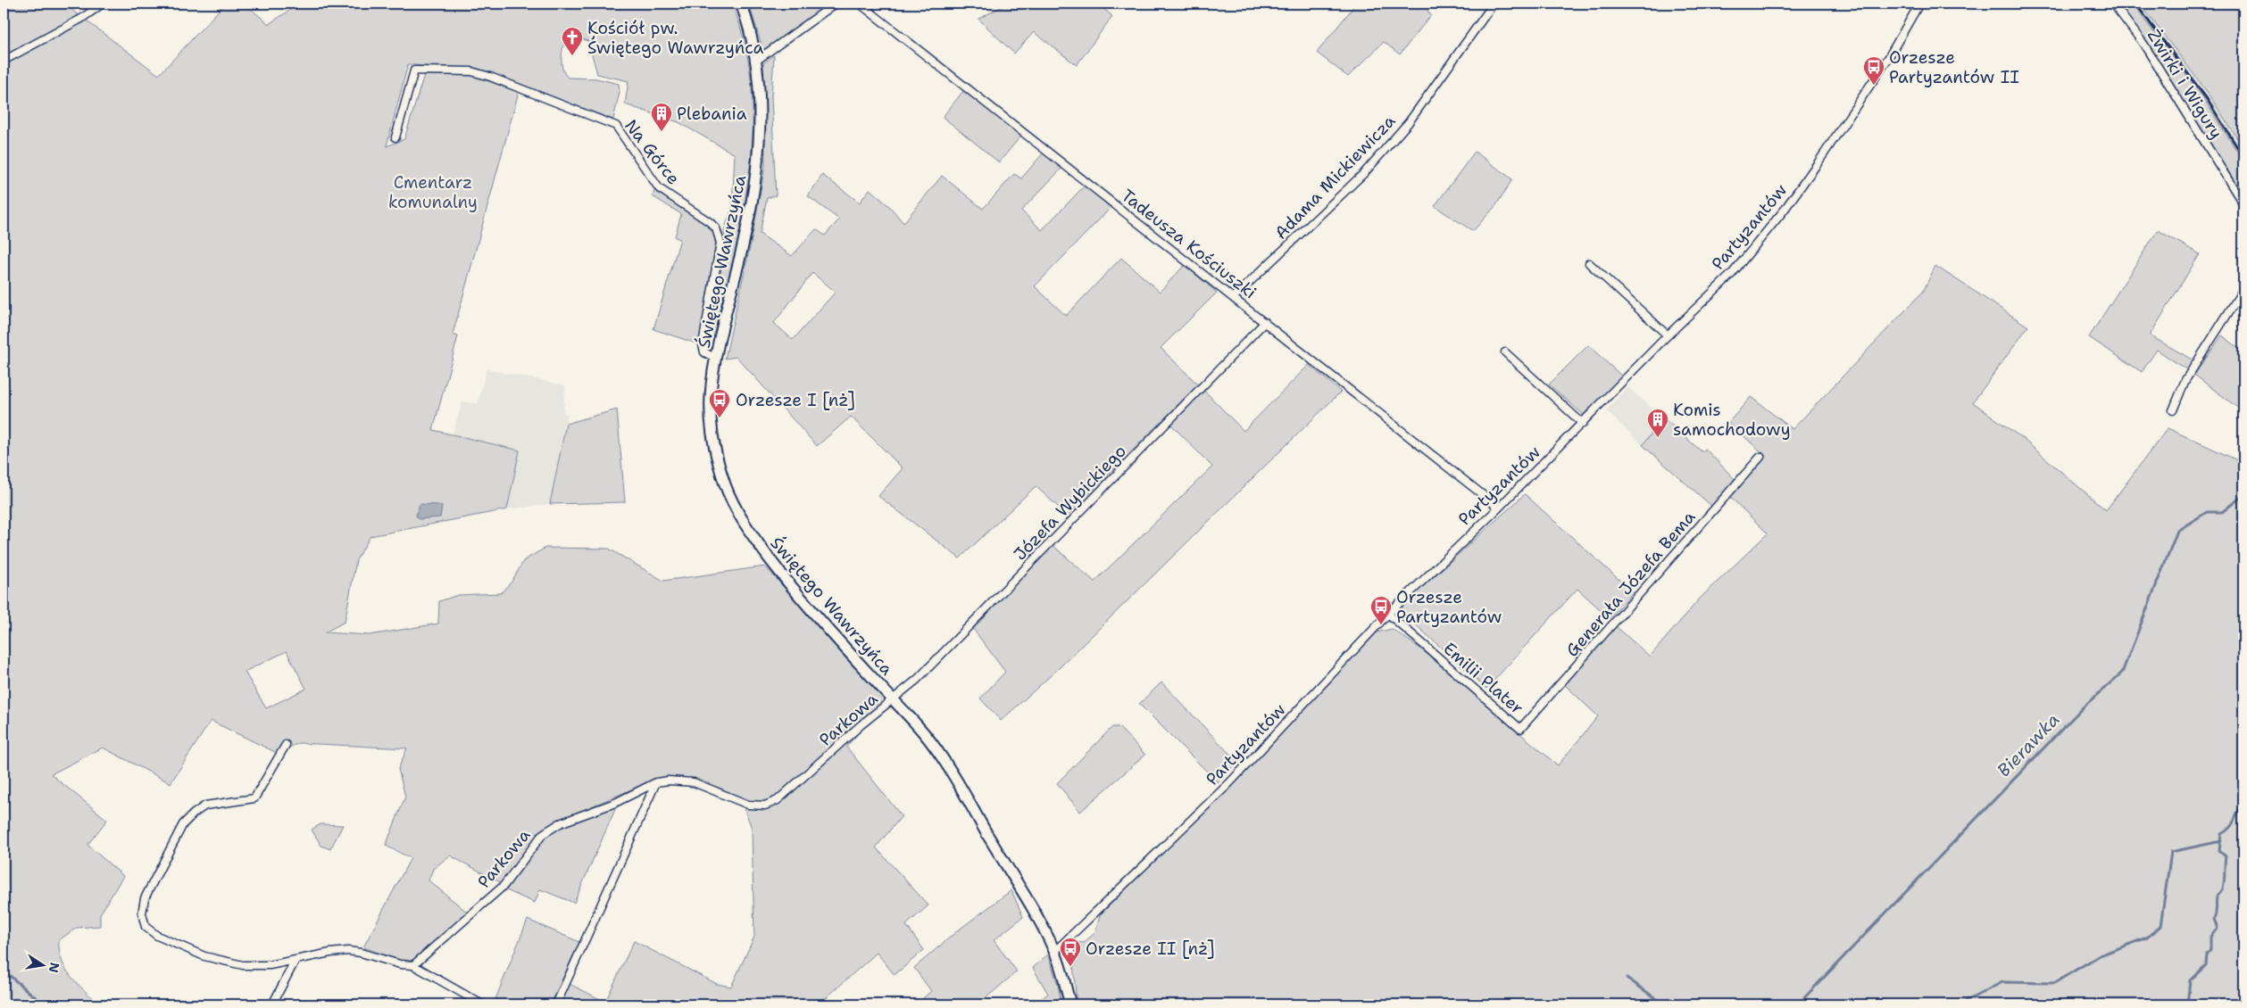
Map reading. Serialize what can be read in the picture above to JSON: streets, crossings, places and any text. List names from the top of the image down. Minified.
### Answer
{"streets":{"street":["Żwirki i Wigury","Na Górce","Adama Mickiewicza","Partyzantów","Tadeusza Kościuszki","Świętego Wawrzyńca","Józefa Wybickiego","Generała Józefa Bema","Emilii Plater","Parkowa"]},"crossings":[["Na Górce","Świętego Wawrzyńca"],["Adama Mickiewicza","Tadeusza Kościuszki"],["Partyzantów","Tadeusza Kościuszki"],["Partyzantów","Świętego Wawrzyńca"],["Partyzantów","Emilii Plater"],["Tadeusza Kościuszki","Józefa Wybickiego"],["Świętego Wawrzyńca","Józefa Wybickiego"],["Świętego Wawrzyńca","Parkowa"],["Józefa Wybickiego","Parkowa"],["Generała Józefa Bema","Emilii Plater"]],"water":["Bierawka"],"parks":["Cmentarz komunalny"],"places":{"church":["Kościół pw. Świętego Wawrzyńca"],"bus stop":["Orzesze Partyzantów II","Orzesze I [nż]","Orzesze Partyzantów","Orzesze II [nż]"],"building":["Plebania","Komis samochodowy"]},"north":"right"}
